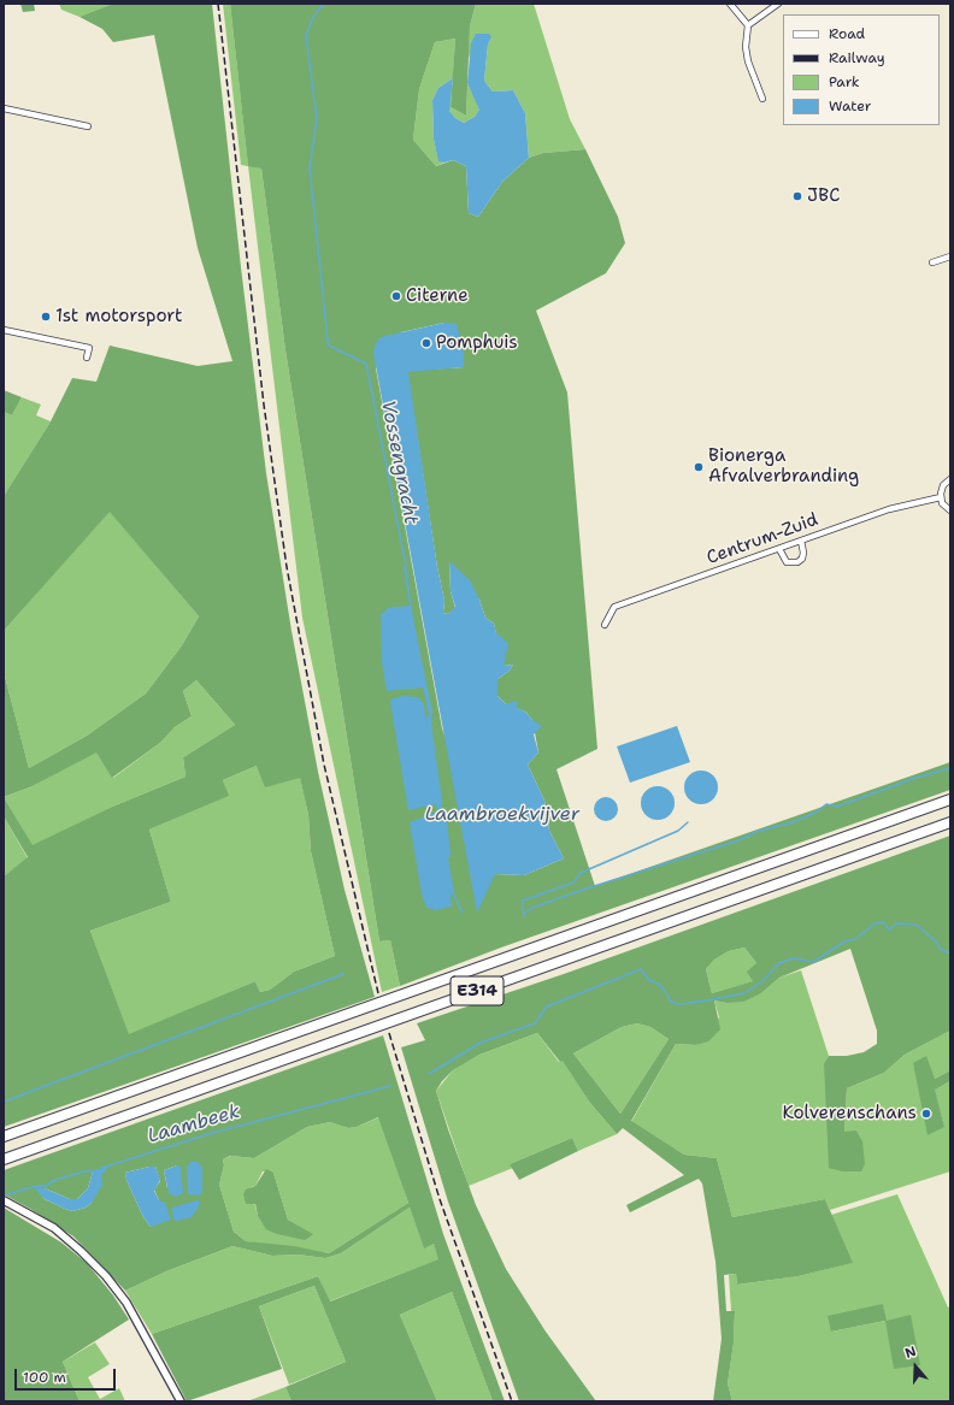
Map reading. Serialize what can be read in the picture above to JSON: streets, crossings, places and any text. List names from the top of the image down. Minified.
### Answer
{"streets":{"highway":["E314"],"street":["Centrum-Zuid"]},"water":["Vossengracht","Laambroekvijver","Laambeek"],"places":["JBC","Citerne","1st motorsport","Pomphuis","Bionerga Afvalverbranding","Kolverenschans"],"legend":["Road","Railway","Park","Water"],"scale_bar":"100 m","north":"top"}
